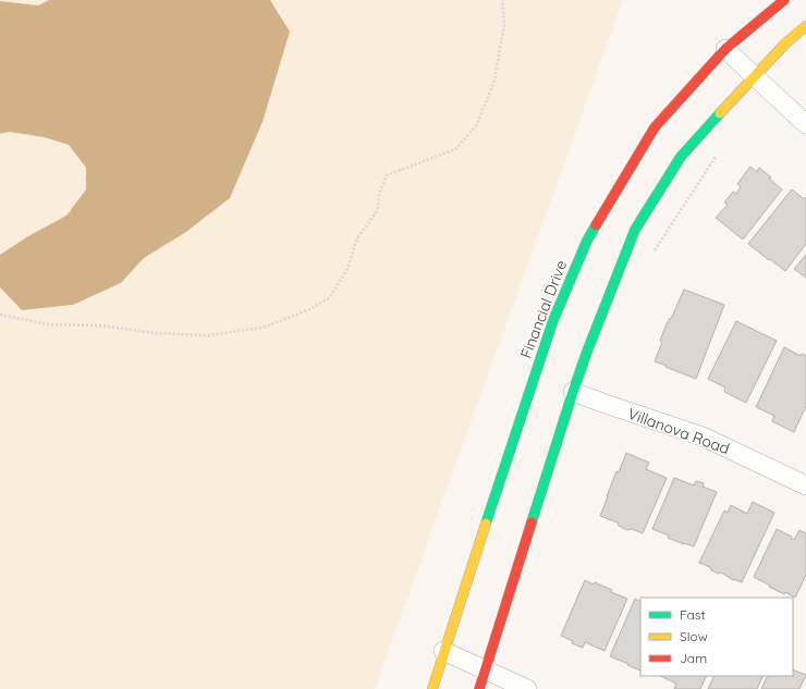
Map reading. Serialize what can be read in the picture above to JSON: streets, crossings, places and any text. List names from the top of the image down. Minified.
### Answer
{"streets":{"street":["Financial Drive","Villanova Road"]},"legend":["Fast","Slow","Jam"]}
